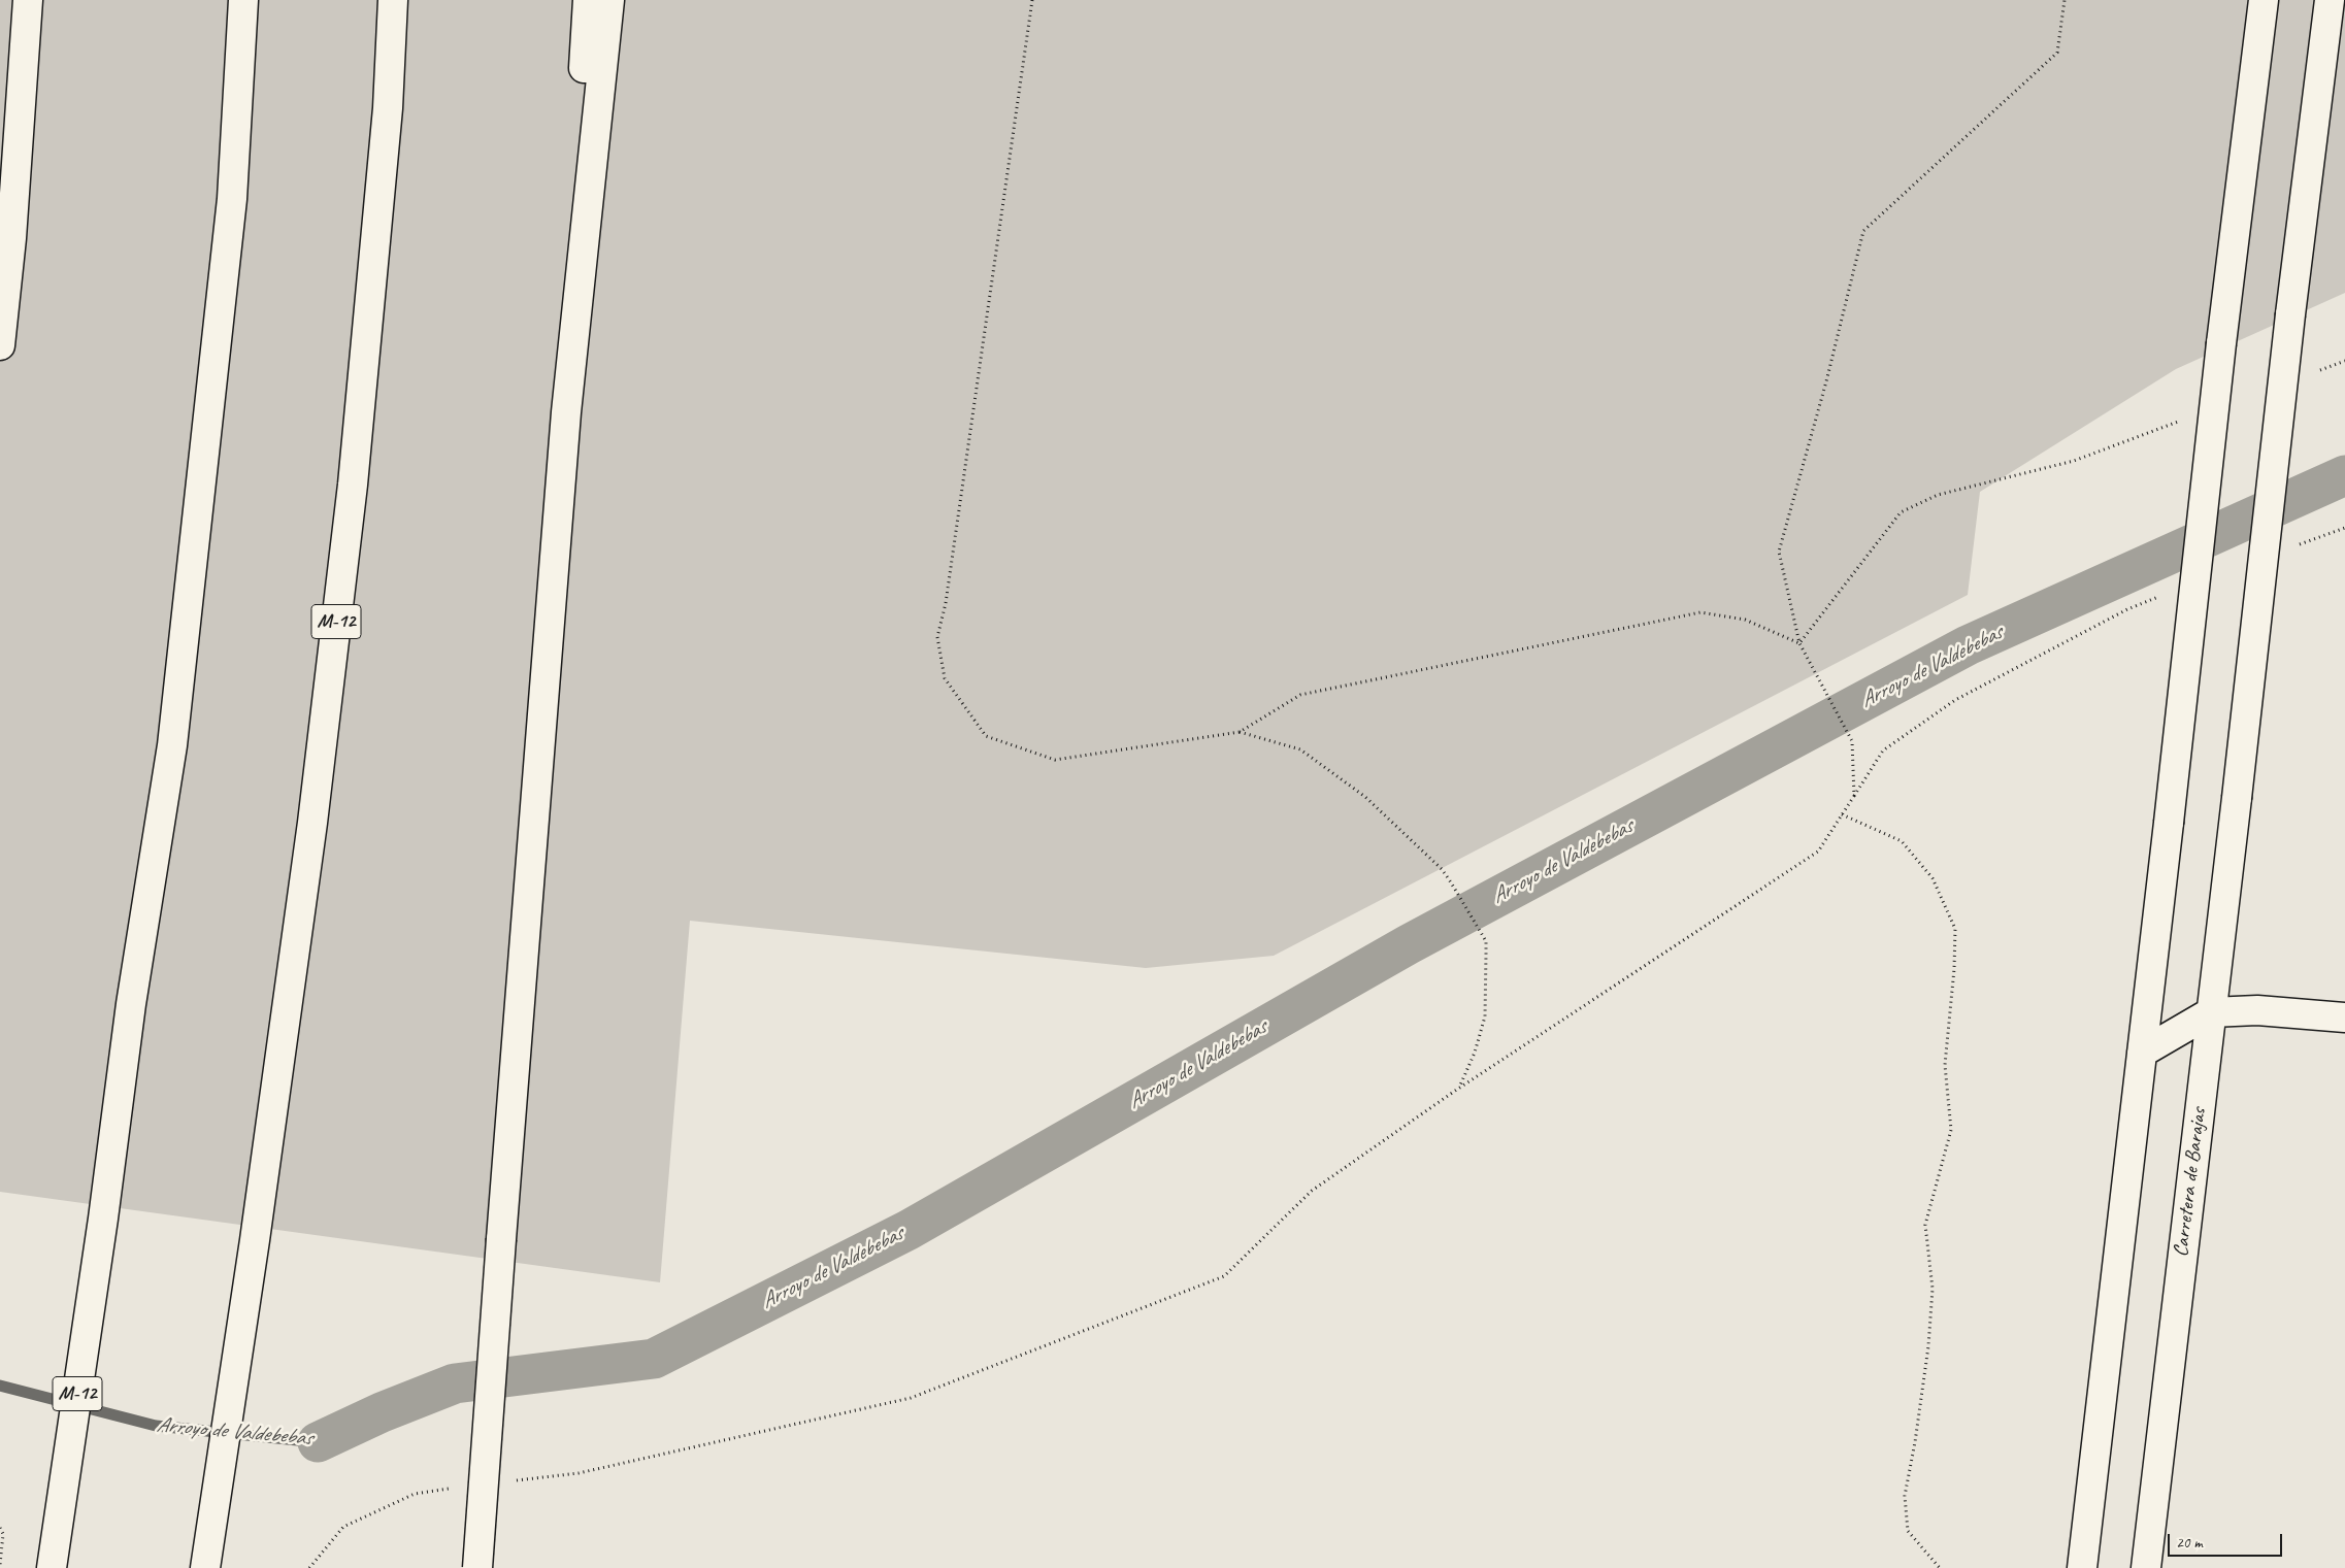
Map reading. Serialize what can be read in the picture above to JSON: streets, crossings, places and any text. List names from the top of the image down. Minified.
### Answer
{"streets":{"main road":["M-12","Carretera de Barajas"]},"water":["Arroyo de Valdebebas"],"scale_bar":"20 m"}
